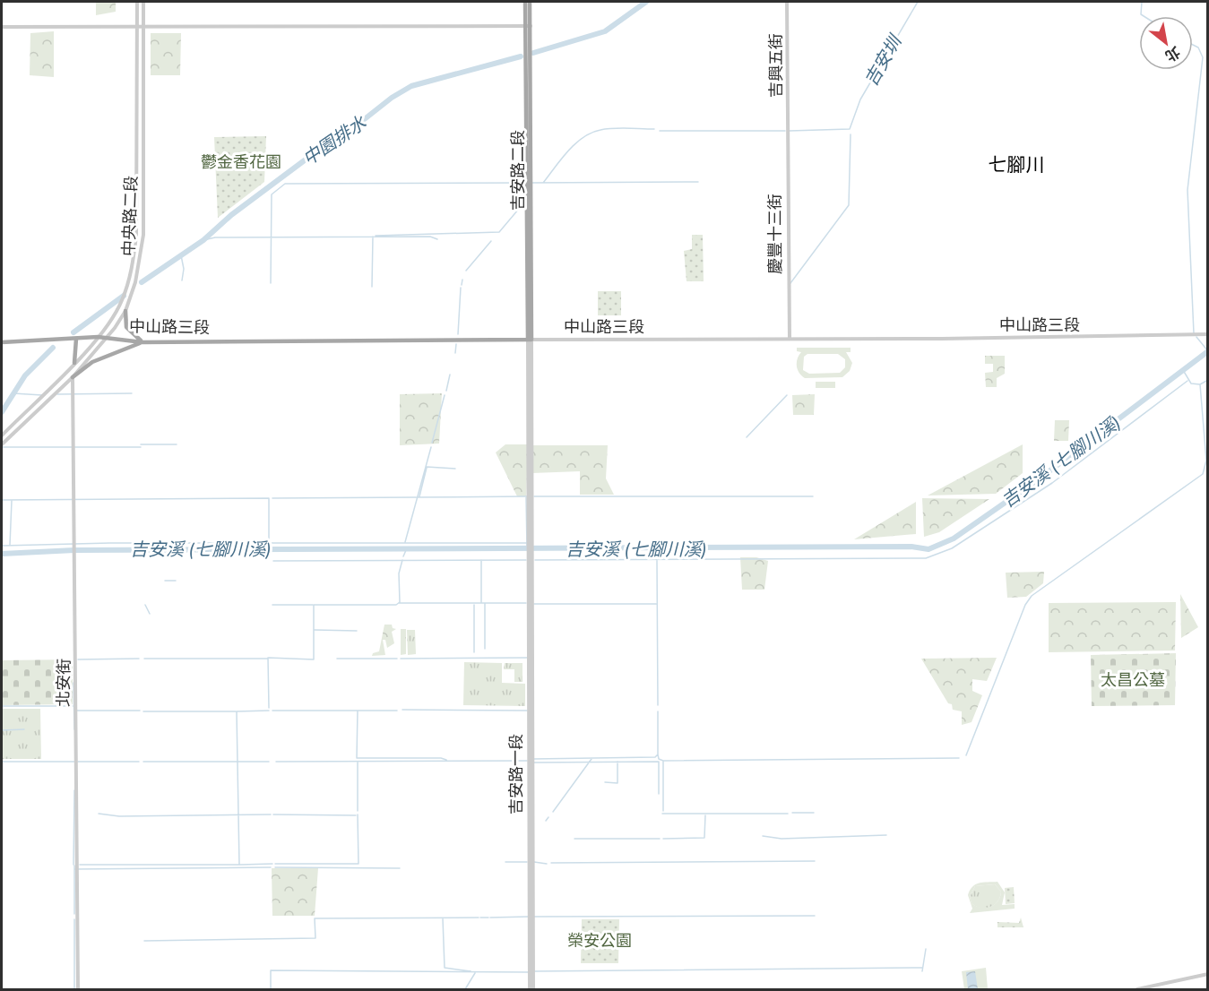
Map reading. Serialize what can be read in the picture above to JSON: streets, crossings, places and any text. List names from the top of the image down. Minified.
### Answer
{"streets":{"main road":["吉安路二段","中山路三段"],"street":["吉興五街","中央路二段","慶豐十三街","北安街","吉安路一段"]},"crossings":[["吉興五街","慶豐十三街"],["吉安路二段","中山路三段"],["吉安路二段","吉安路一段"],["中央路二段","中山路三段"],["中央路二段","北安街"],["慶豐十三街","中山路三段"],["中山路三段","吉安路一段"]],"districts":["七腳川"],"water":["吉安圳","中園排水","吉安溪 (七腳川溪)"],"parks":["鬱金香花園","太昌公墓","榮安公園"],"north":"bottom right"}
